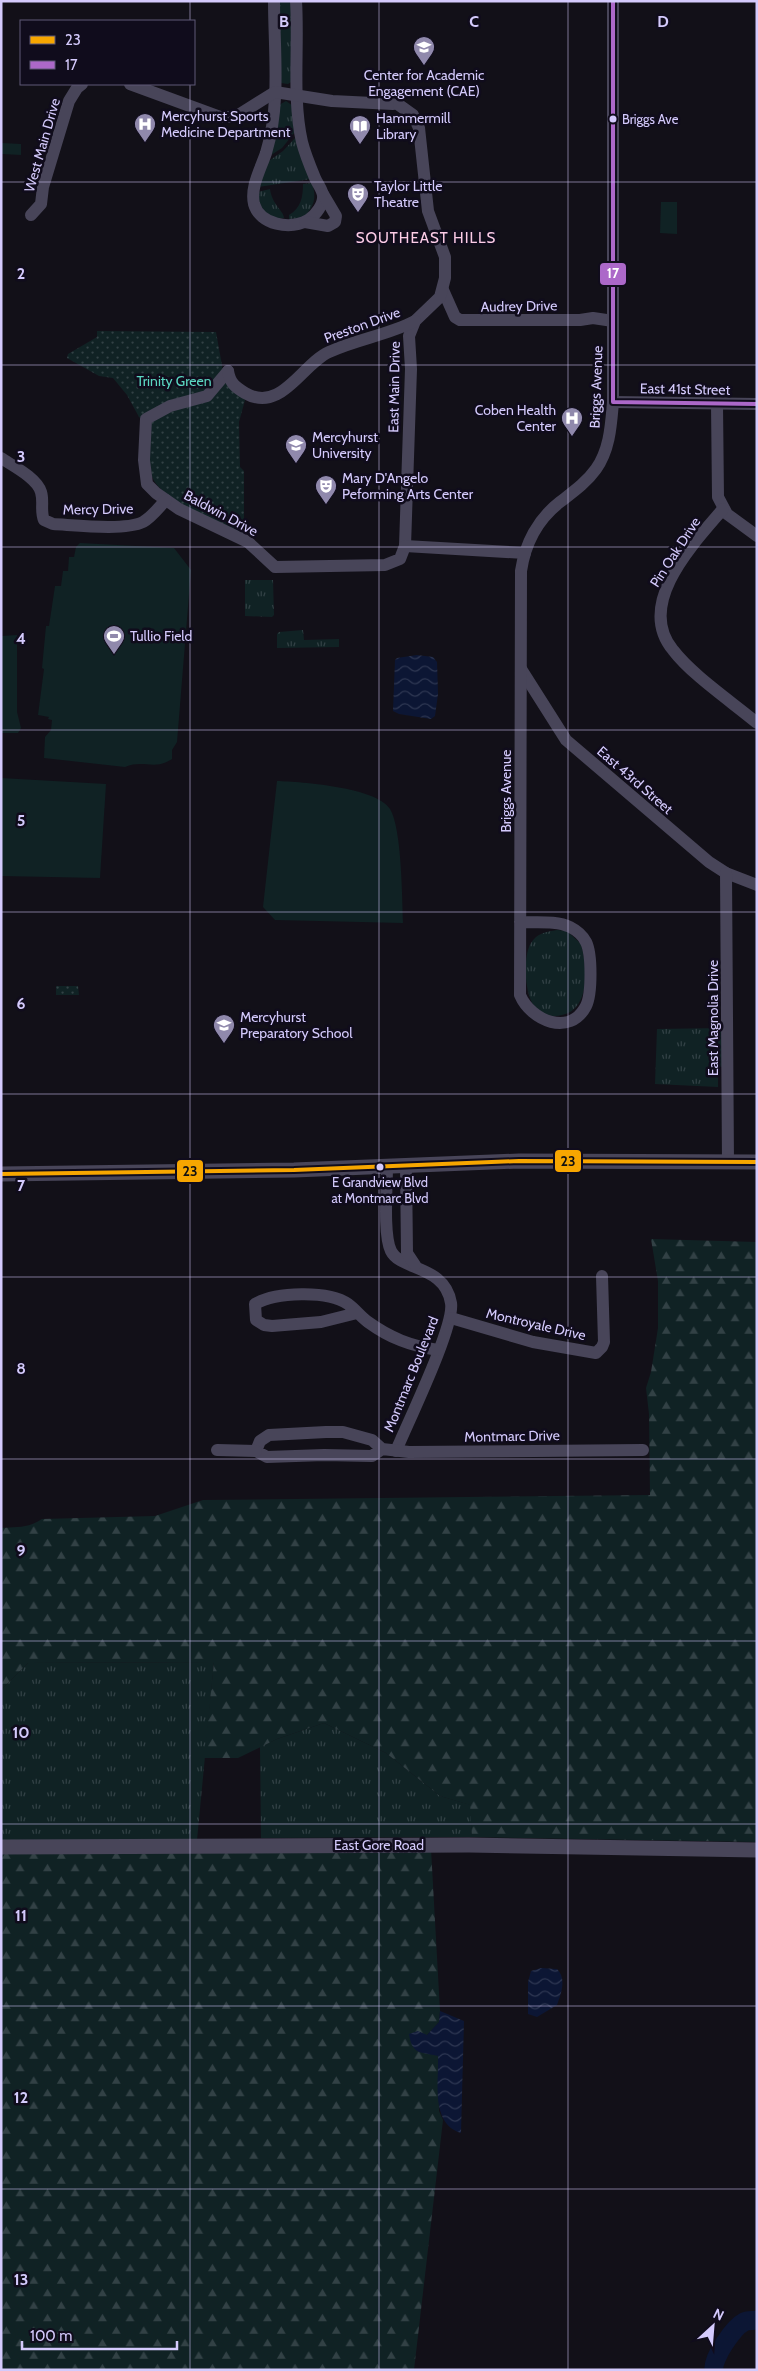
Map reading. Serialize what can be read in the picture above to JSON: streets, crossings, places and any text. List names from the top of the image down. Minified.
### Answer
{"streets":{"street":["West Main Drive","Audrey Drive","Preston Drive","East Main Drive","Briggs Avenue","East 41st Street","Mercy Drive","Baldwin Drive","Pin Oak Drive","East 43rd Street","East Magnolia Drive","Montroyale Drive","Montmarc Boulevard","Montmarc Drive","East Gore Road"]},"crossings":[["Audrey Drive","Briggs Avenue"],["Preston Drive","East Main Drive"],["Preston Drive","Baldwin Drive"],["East Main Drive","Baldwin Drive"],["Briggs Avenue","East 41st Street"],["Briggs Avenue","East 43rd Street"],["Mercy Drive","Baldwin Drive"],["East 43rd Street","East Magnolia Drive"],["Montroyale Drive","Montmarc Boulevard"],["Montmarc Boulevard","Montmarc Drive"]],"districts":["SOUTHEAST HILLS"],"parks":["Trinity Green"],"places":{"school or university":["Center for Academic Engagement (CAE)","Mercyhurst University","Mercyhurst Preparatory School"],"other":["Briggs Ave","E Grandview Blvd at Montmarc Blvd"],"hospital":["Mercyhurst Sports Medicine Department","Coben Health Center"],"library":["Hammermill Library"],"theatre":["Taylor Little Theatre","Mary D'Angelo Peforming Arts Center"],"sports":["Tullio Field"]},"lines":["transit line 17","transit line 23"],"legend":["23","17"],"scale_bar":"100 m","north":"top right","grid":{"columns":["B","C","D"],"rows":["2","3","4","5","6","7","8","9","10","11","12","13"]}}
